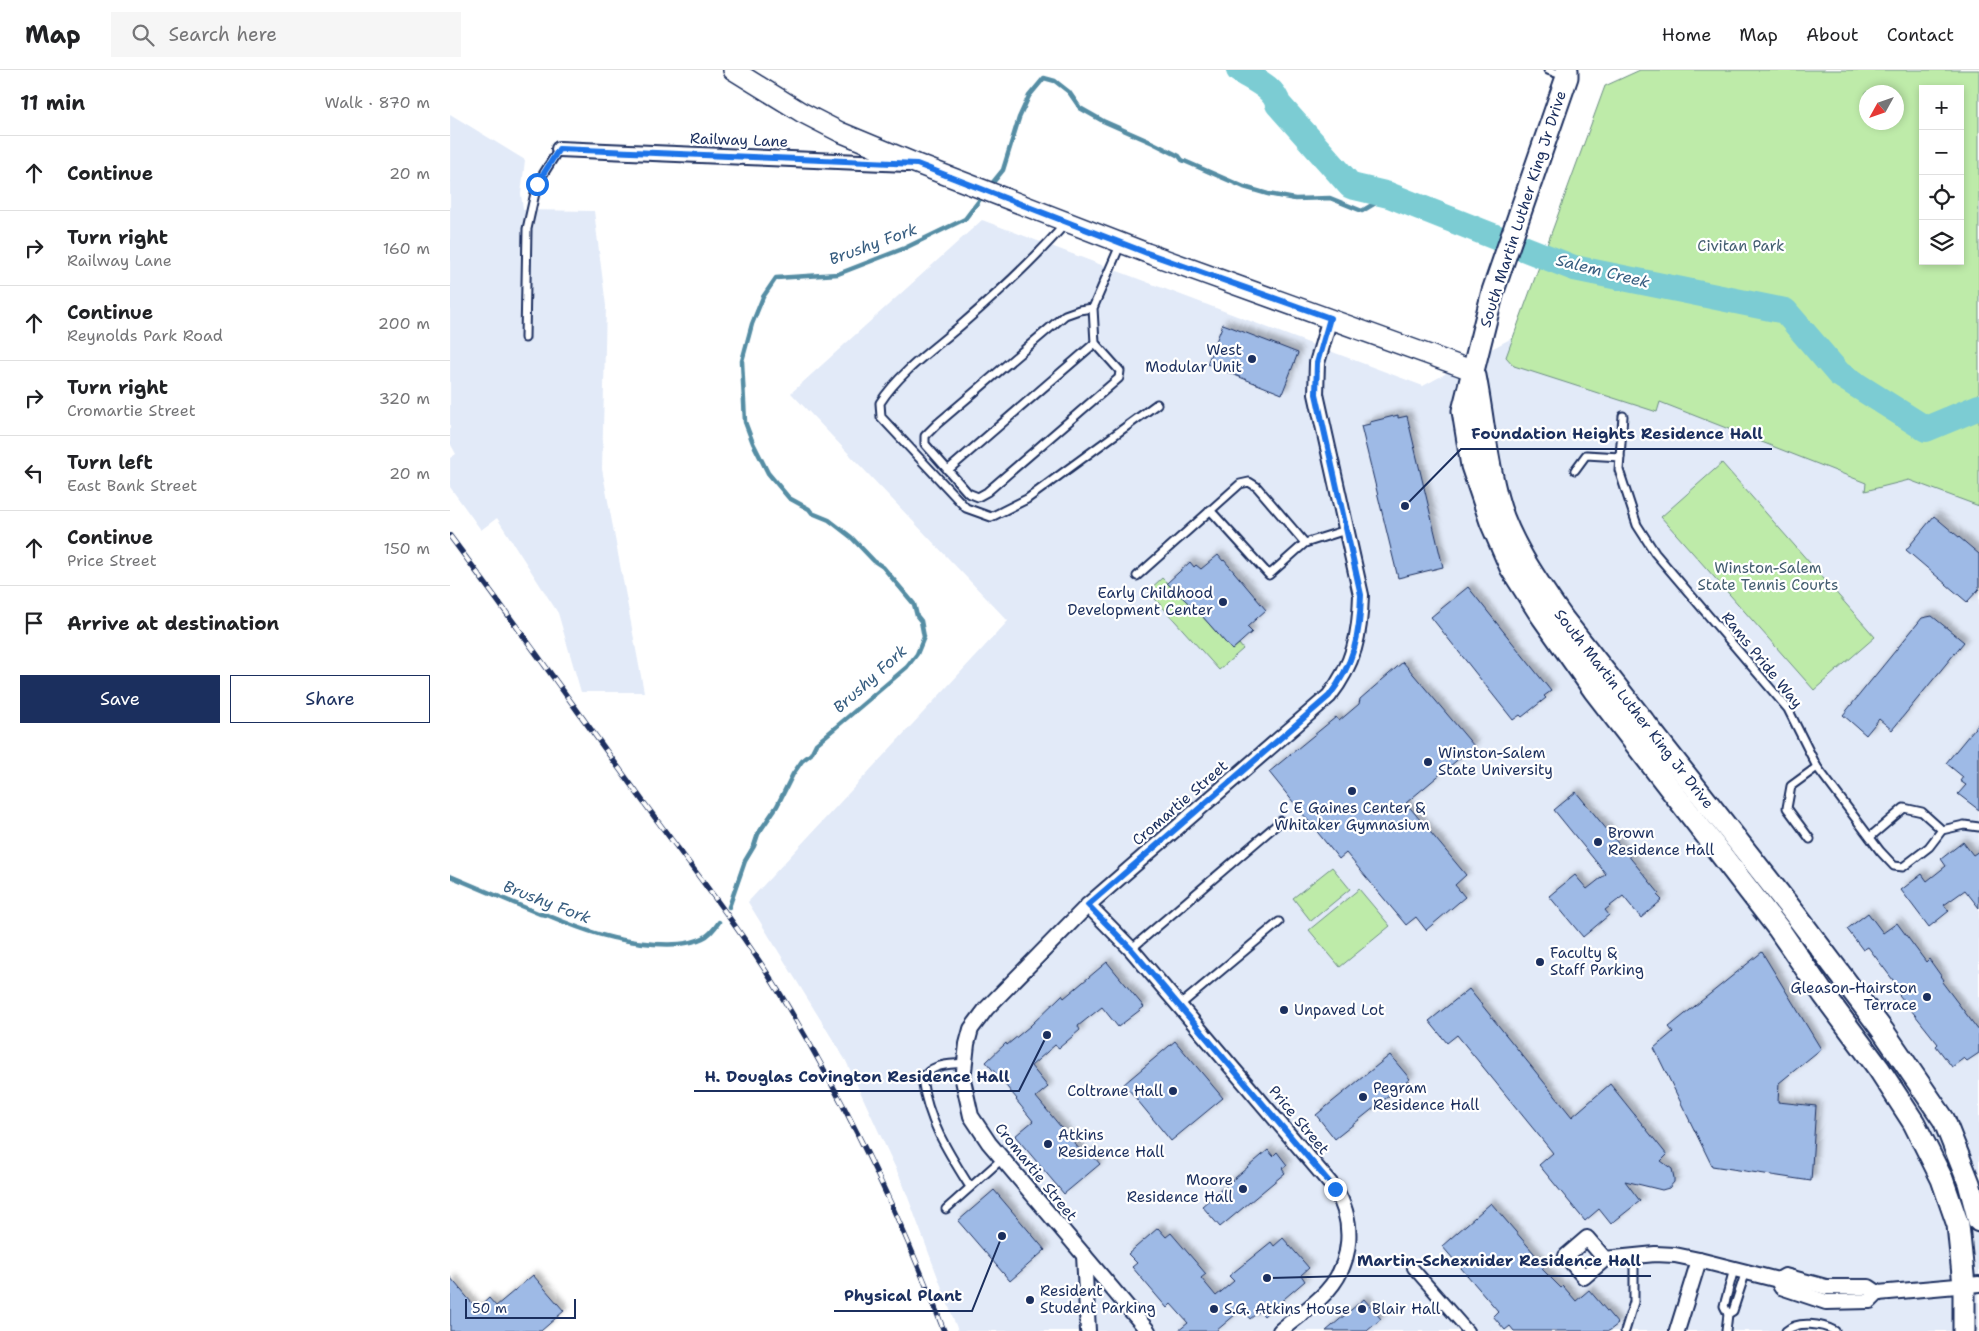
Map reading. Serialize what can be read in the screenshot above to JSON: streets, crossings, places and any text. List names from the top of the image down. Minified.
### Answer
{"streets":{"main road":["South Martin Luther King Jr Drive"],"street":["Railway Lane","Cromartie Street","Price Street"],"lane":["Rams Pride Way"]},"crossings":[["Cromartie Street","Price Street"]],"water":["Brushy Fork","Salem Creek"],"parks":["Civitan Park","Winston-Salem State Tennis Courts"],"places":["West Modular Unit","Foundation Heights Residence Hall","Early Childhood Development Center","Winston-Salem State University","C E Gaines Center & Whitaker Gymnasium","Brown Residence Hall","Faculty & Staff Parking","Gleason-Hairston Terrace","Unpaved Lot","H. Douglas Covington Residence Hall","Coltrane Hall","Pegram Residence Hall","Atkins Residence Hall","Moore Residence Hall","Physical Plant","Martin-Schexnider Residence Hall","Resident Student Parking","S.G. Atkins House","Blair Hall"],"scale_bar":"50 m","north":"bottom left","page":{"header":"Map","search":"Search here","nav":["Home","Map","About","Contact"],"heading":["11 min","Walk · 870 m"],"map_buttons":["+","−"],"list":[["Continue","20 m"],["Turn right","Railway Lane","160 m"],["Continue","Reynolds Park Road","200 m"],["Turn right","Cromartie Street","320 m"],["Turn left","East Bank Street","20 m"],["Continue","Price Street","150 m"],"Arrive at destination"],"buttons":["Save","Share"],"scale":"50 m"}}
